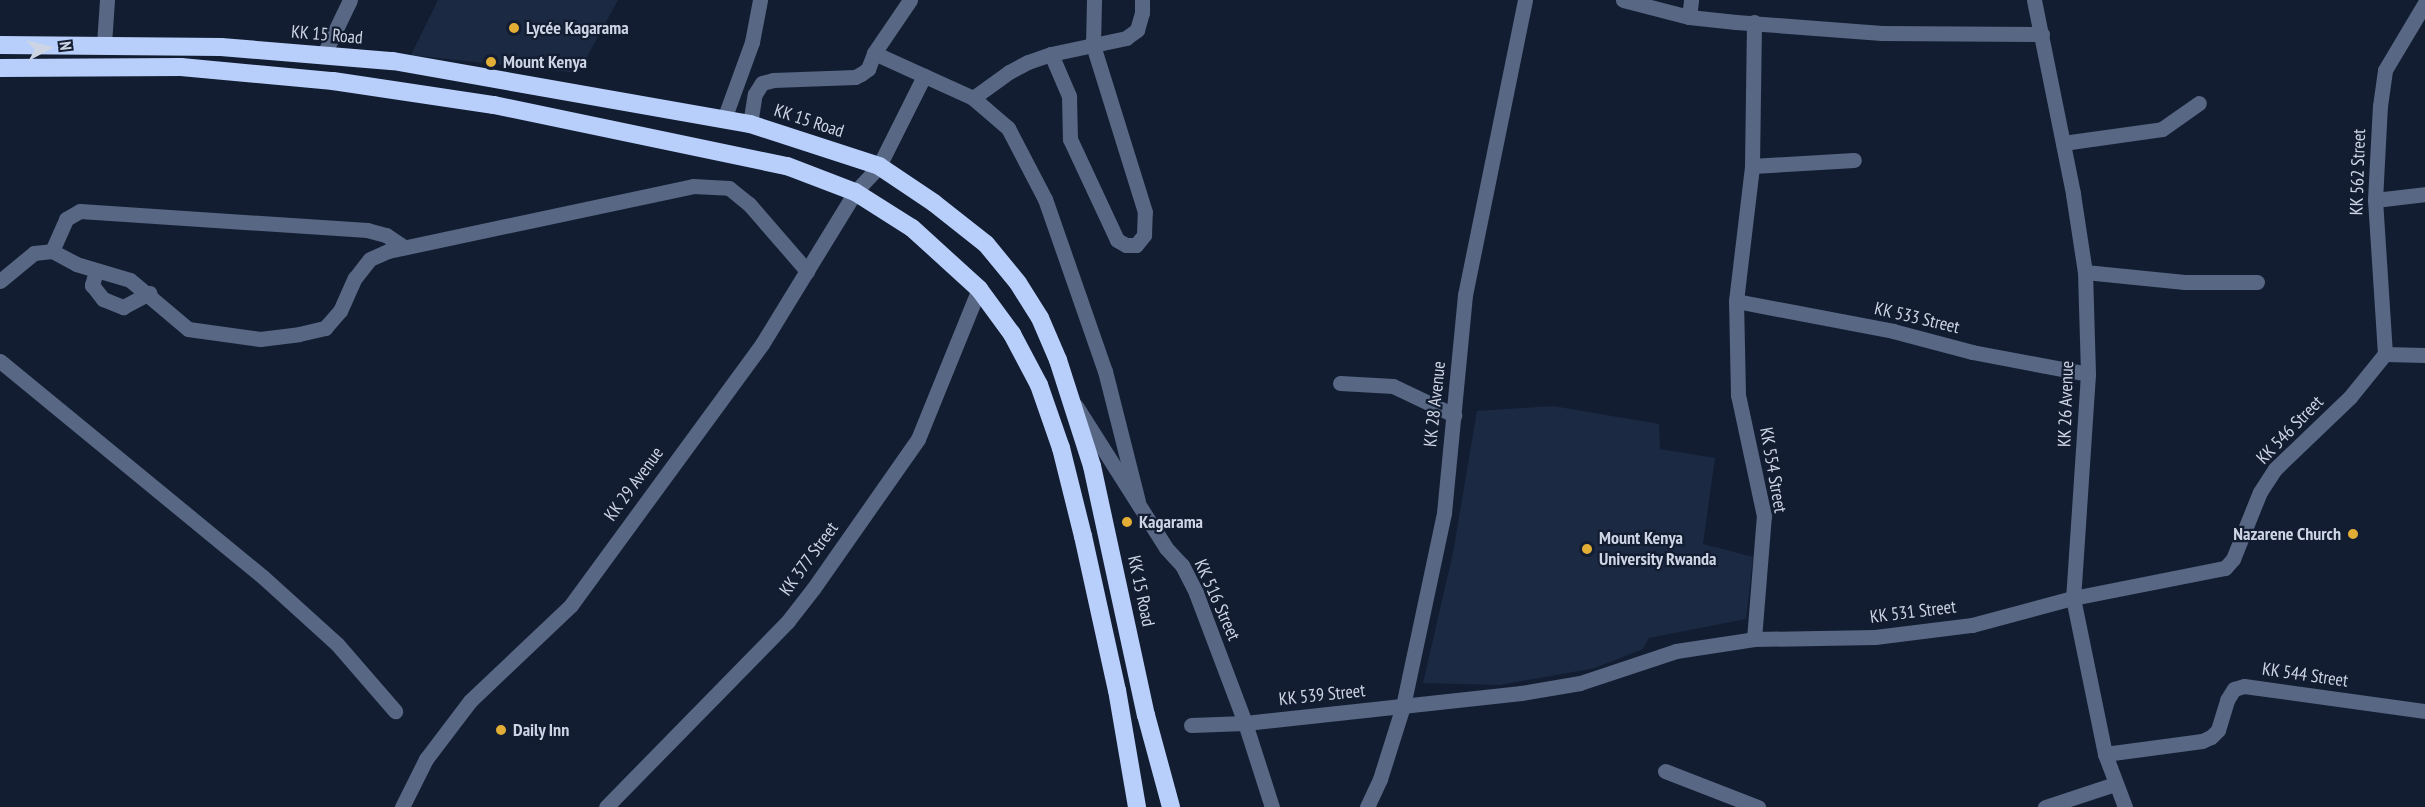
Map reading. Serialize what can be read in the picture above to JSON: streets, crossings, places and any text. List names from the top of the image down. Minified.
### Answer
{"streets":{"highway":["KK 15 Road"],"street":["KK 562 Street","KK 533 Street","KK 28 Avenue","KK 26 Avenue","KK 546 Street","KK 554 Street","KK 29 Avenue","KK 377 Street","KK 516 Street","KK 531 Street","KK 544 Street","KK 539 Street"]},"crossings":[["KK 15 Road","KK 29 Avenue"],["KK 15 Road","KK 516 Street"],["KK 562 Street","KK 546 Street"],["KK 533 Street","KK 26 Avenue"],["KK 533 Street","KK 554 Street"],["KK 28 Avenue","KK 539 Street"],["KK 26 Avenue","KK 546 Street"],["KK 26 Avenue","KK 531 Street"],["KK 26 Avenue","KK 544 Street"],["KK 546 Street","KK 531 Street"],["KK 554 Street","KK 531 Street"],["KK 516 Street","KK 539 Street"]],"places":["Lycée Kagarama","Mount Kenya","Kagarama","Nazarene Church","Mount Kenya University Rwanda","Daily Inn"],"north":"right"}
